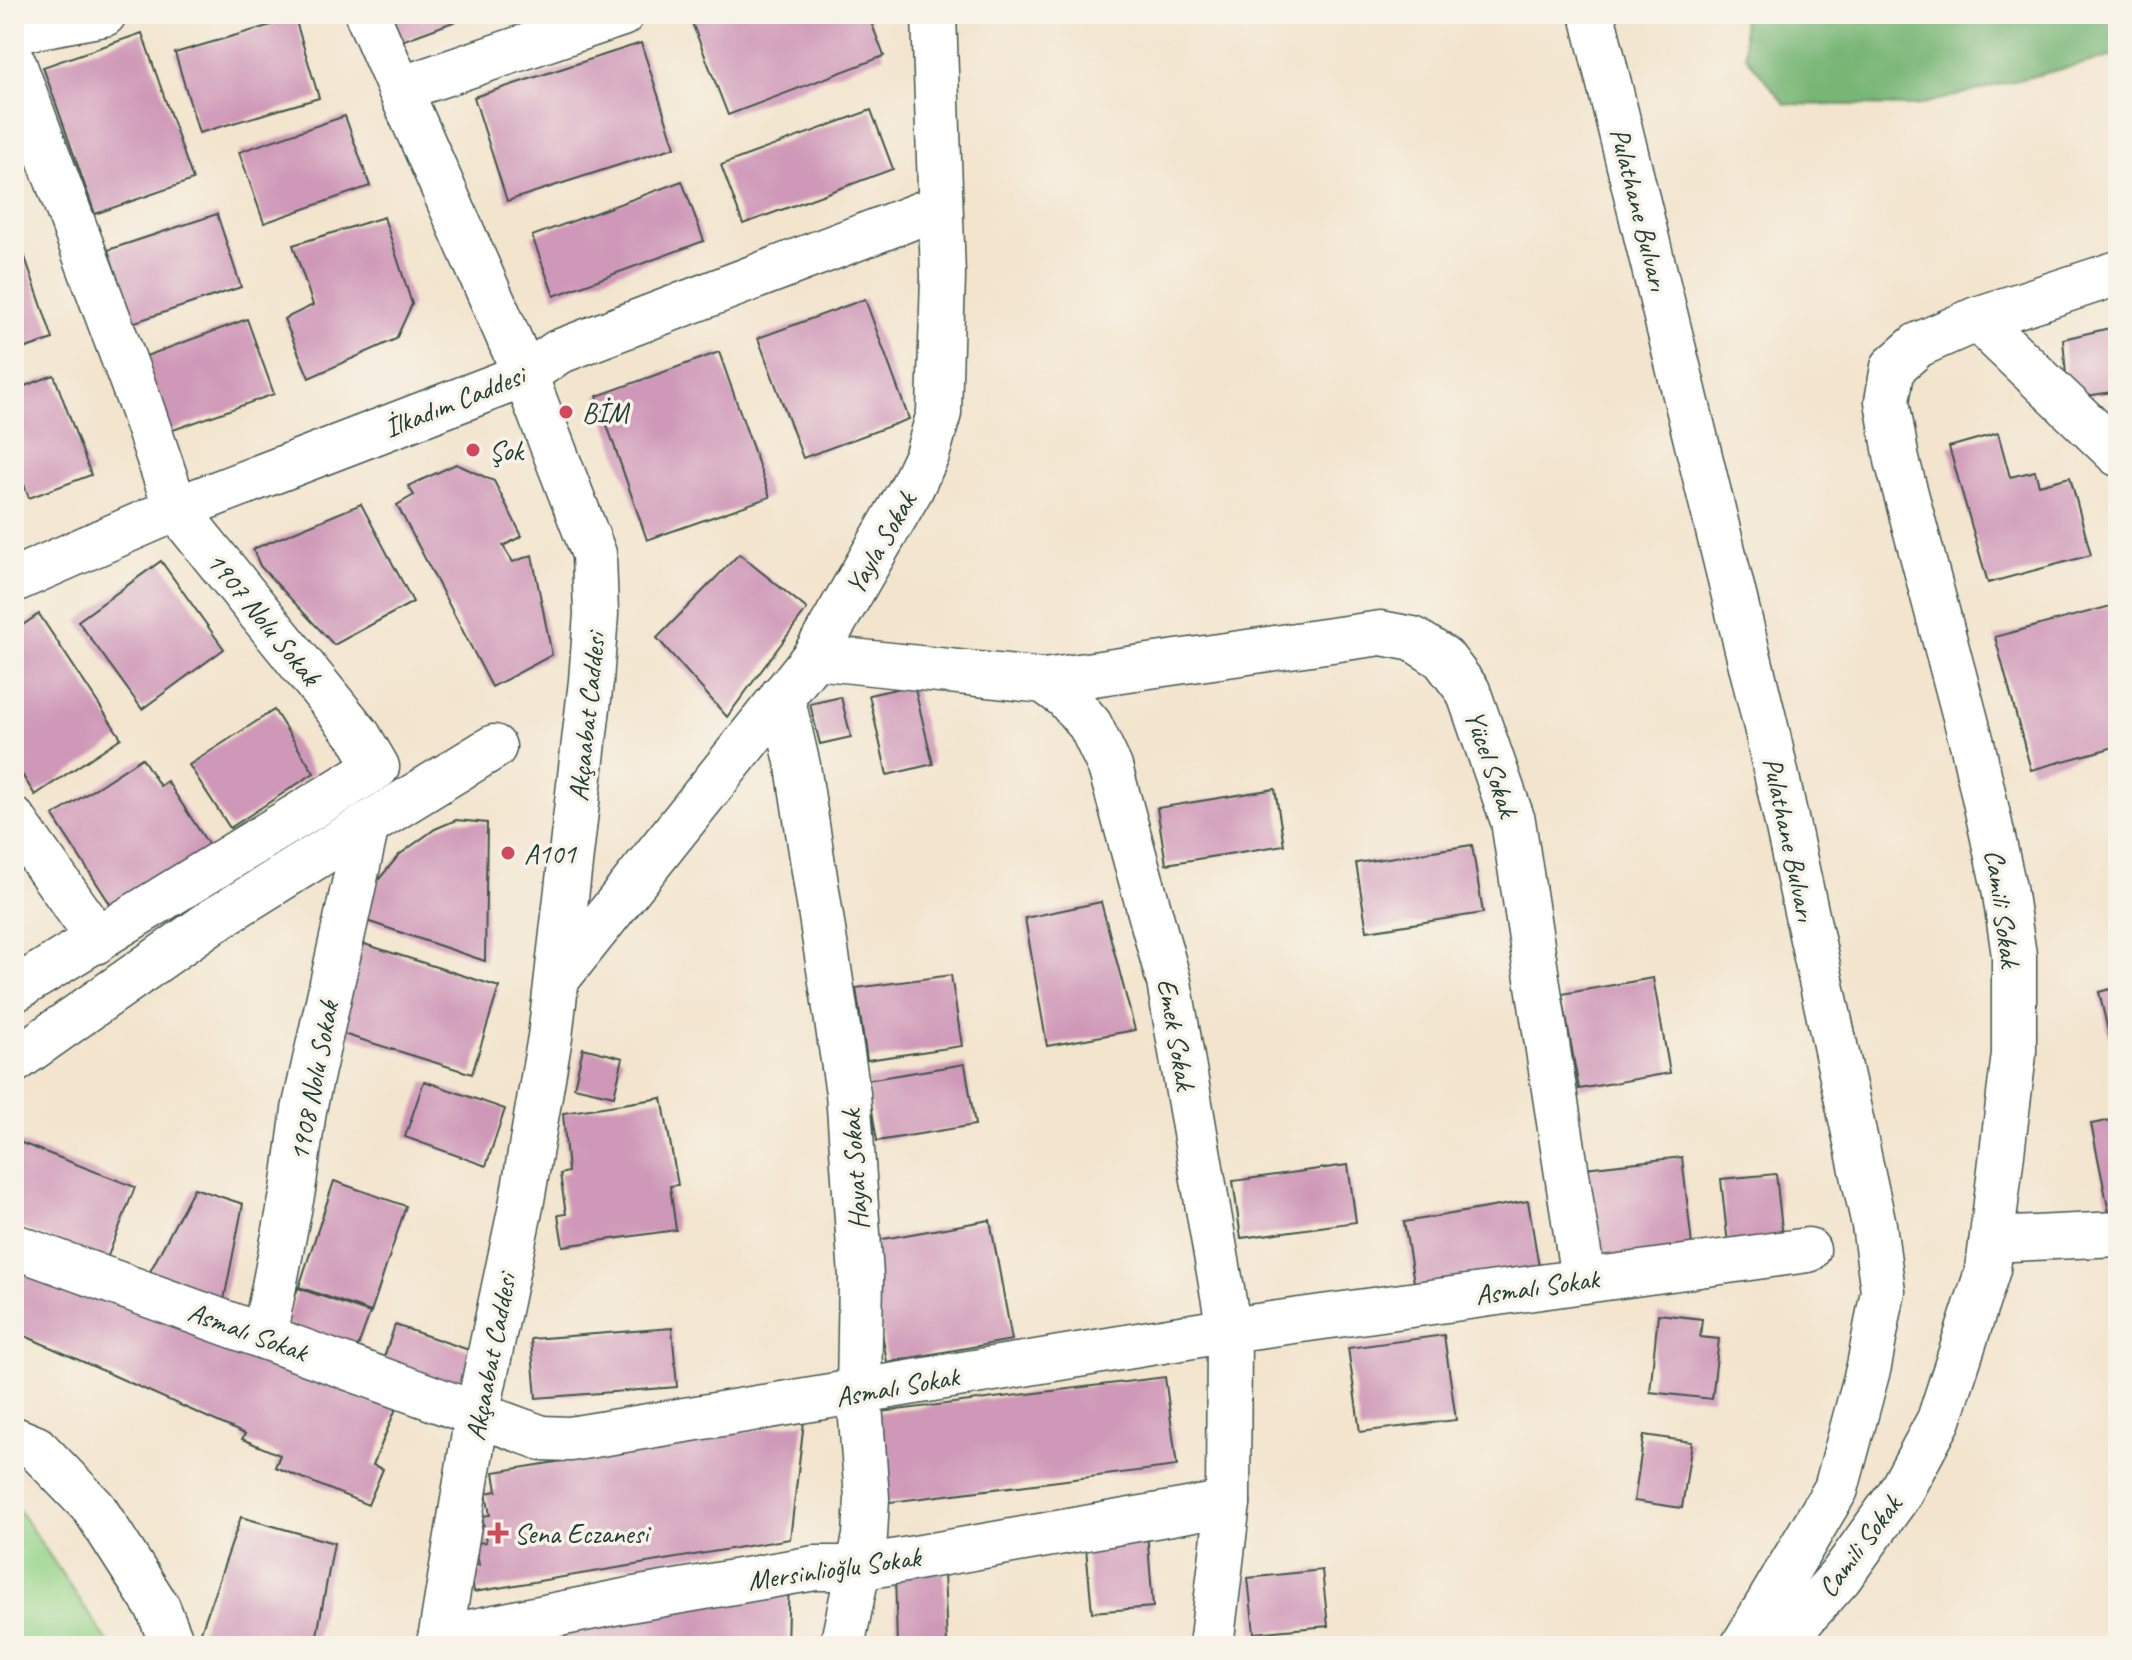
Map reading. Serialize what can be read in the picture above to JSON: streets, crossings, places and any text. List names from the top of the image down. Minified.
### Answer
{"streets":{"street":["Pulathane Bulvarı","İlkadım Caddesi","Yayla Sokak","1907 Nolu Sokak","Akçaabat Caddesi","Yücel Sokak","Camili Sokak","Emek Sokak","1908 Nolu Sokak","Hayat Sokak","Asmalı Sokak","Mersinlioğlu Sokak"]},"crossings":[["İlkadım Caddesi","Yayla Sokak"],["İlkadım Caddesi","1907 Nolu Sokak"],["İlkadım Caddesi","Akçaabat Caddesi"],["Yayla Sokak","Akçaabat Caddesi"],["Yayla Sokak","Hayat Sokak"],["Akçaabat Caddesi","Asmalı Sokak"],["Akçaabat Caddesi","Mersinlioğlu Sokak"],["Yücel Sokak","Emek Sokak"],["Yücel Sokak","Asmalı Sokak"],["Emek Sokak","Asmalı Sokak"],["Emek Sokak","Mersinlioğlu Sokak"],["1908 Nolu Sokak","Asmalı Sokak"],["Hayat Sokak","Asmalı Sokak"],["Hayat Sokak","Mersinlioğlu Sokak"]],"places":{"other":["BİM","Şok","A101"],"health":["Sena Eczanesi"]}}
